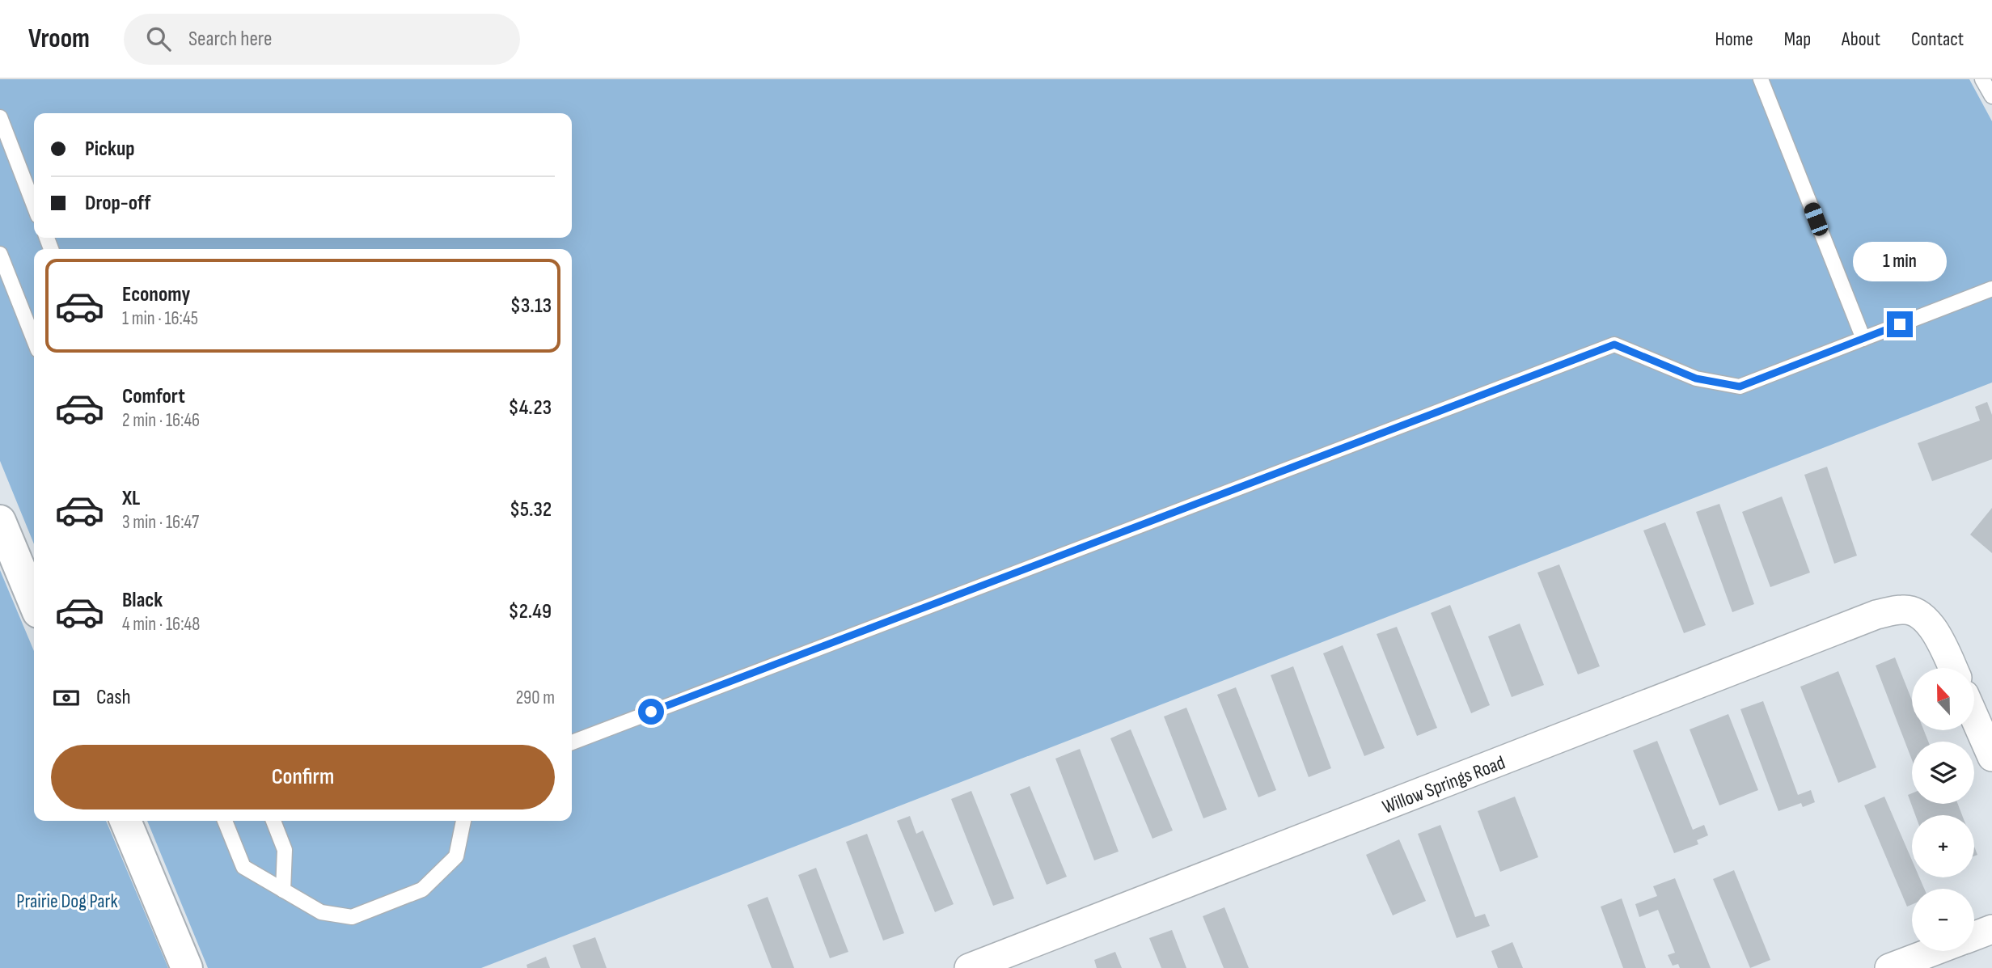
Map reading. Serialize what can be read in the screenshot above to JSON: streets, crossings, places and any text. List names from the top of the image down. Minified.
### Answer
{"streets":{"street":["Willow Springs Road"]},"parks":["Prairie Dog Park"],"north":"top","page":{"header":"Vroom","search":"Search here","nav":["Home","Map","About","Contact"],"banner":["Pickup","Drop-off"],"bubble":"1 min","list":[{"name":"Economy","note":"1 min · 16:45","value":"$3.13"},{"name":"Comfort","note":"2 min · 16:46","value":"$4.23"},{"name":"XL","note":"3 min · 16:47","value":"$5.32"},{"name":"Black","note":"4 min · 16:48","value":"$2.49"}],"pay":["Cash","290 m"],"map_buttons":["+","−"],"buttons":"Confirm"}}
